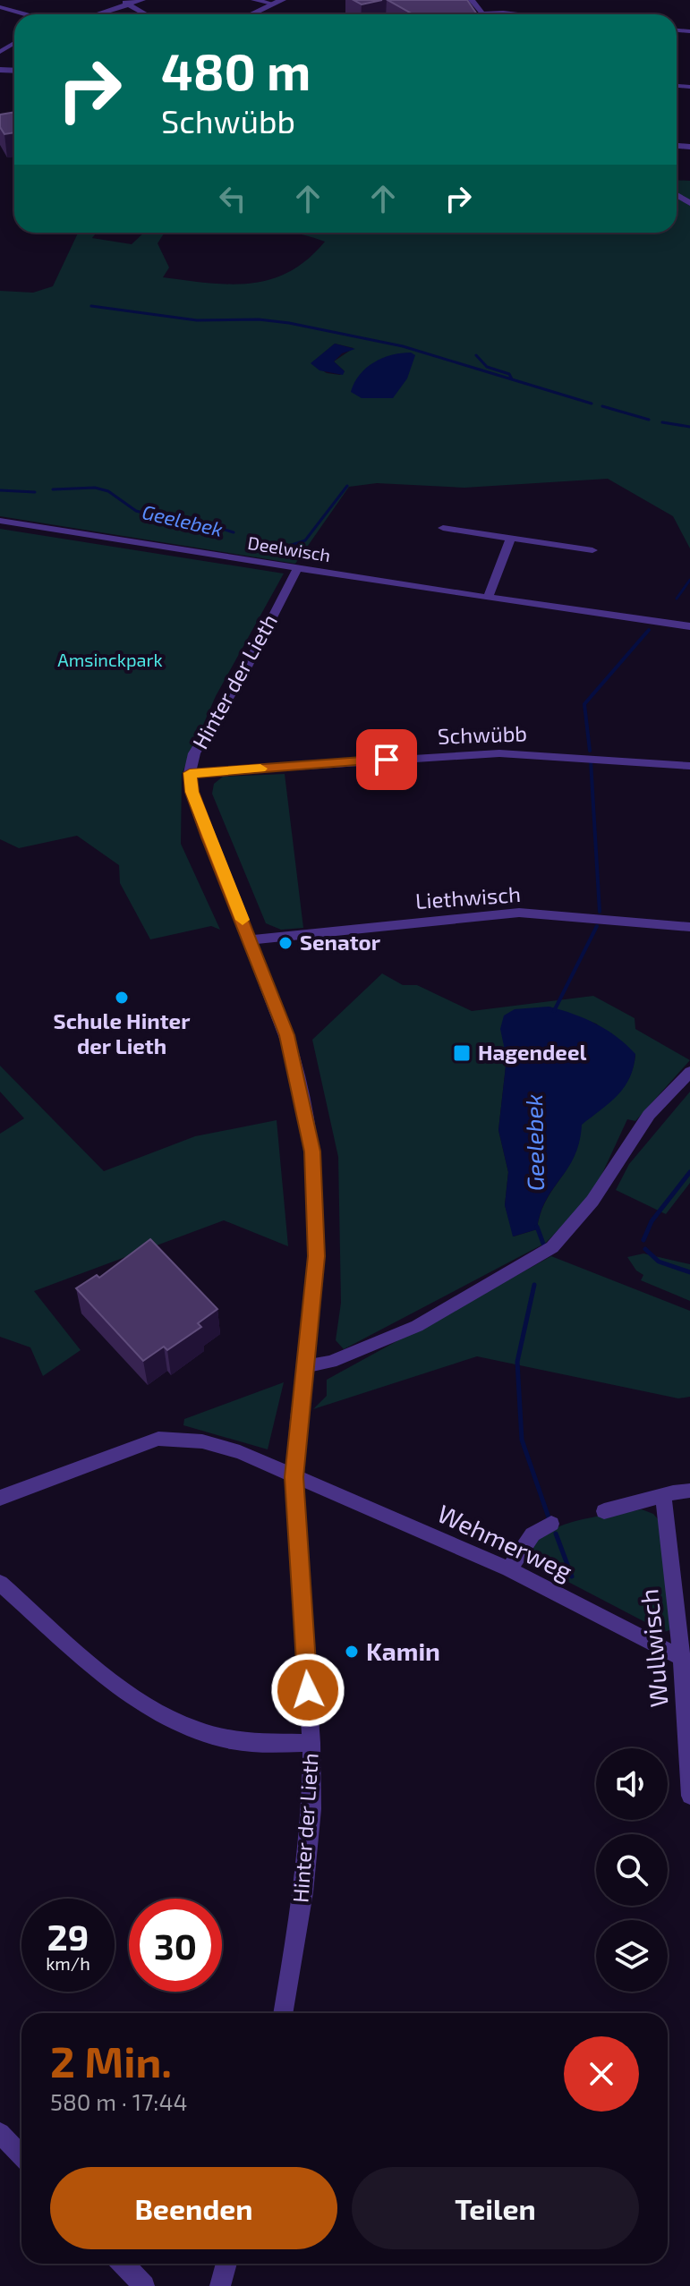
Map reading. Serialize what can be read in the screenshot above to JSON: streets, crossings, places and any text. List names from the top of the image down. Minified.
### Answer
{"streets":{"street":["Deelwisch","Hinter der Lieth","Schwübb","Liethwisch","Wehmerweg","Wullwisch"]},"crossings":[["Deelwisch","Hinter der Lieth"],["Hinter der Lieth","Schwübb"],["Hinter der Lieth","Liethwisch"],["Hinter der Lieth","Wehmerweg"],["Wehmerweg","Wullwisch"]],"water":["Geelebek"],"parks":["Amsinckpark"],"places":{"other":["Senator","Schule Hinter der Lieth","Kamin"],"transit":["Hagendeel"]},"page":{"turn":["480 m","Schwübb"],"speed":"29 km/h","limit":"30","heading":["2 Min.","580 m · 17:44"],"buttons":["Beenden","Teilen"]}}
